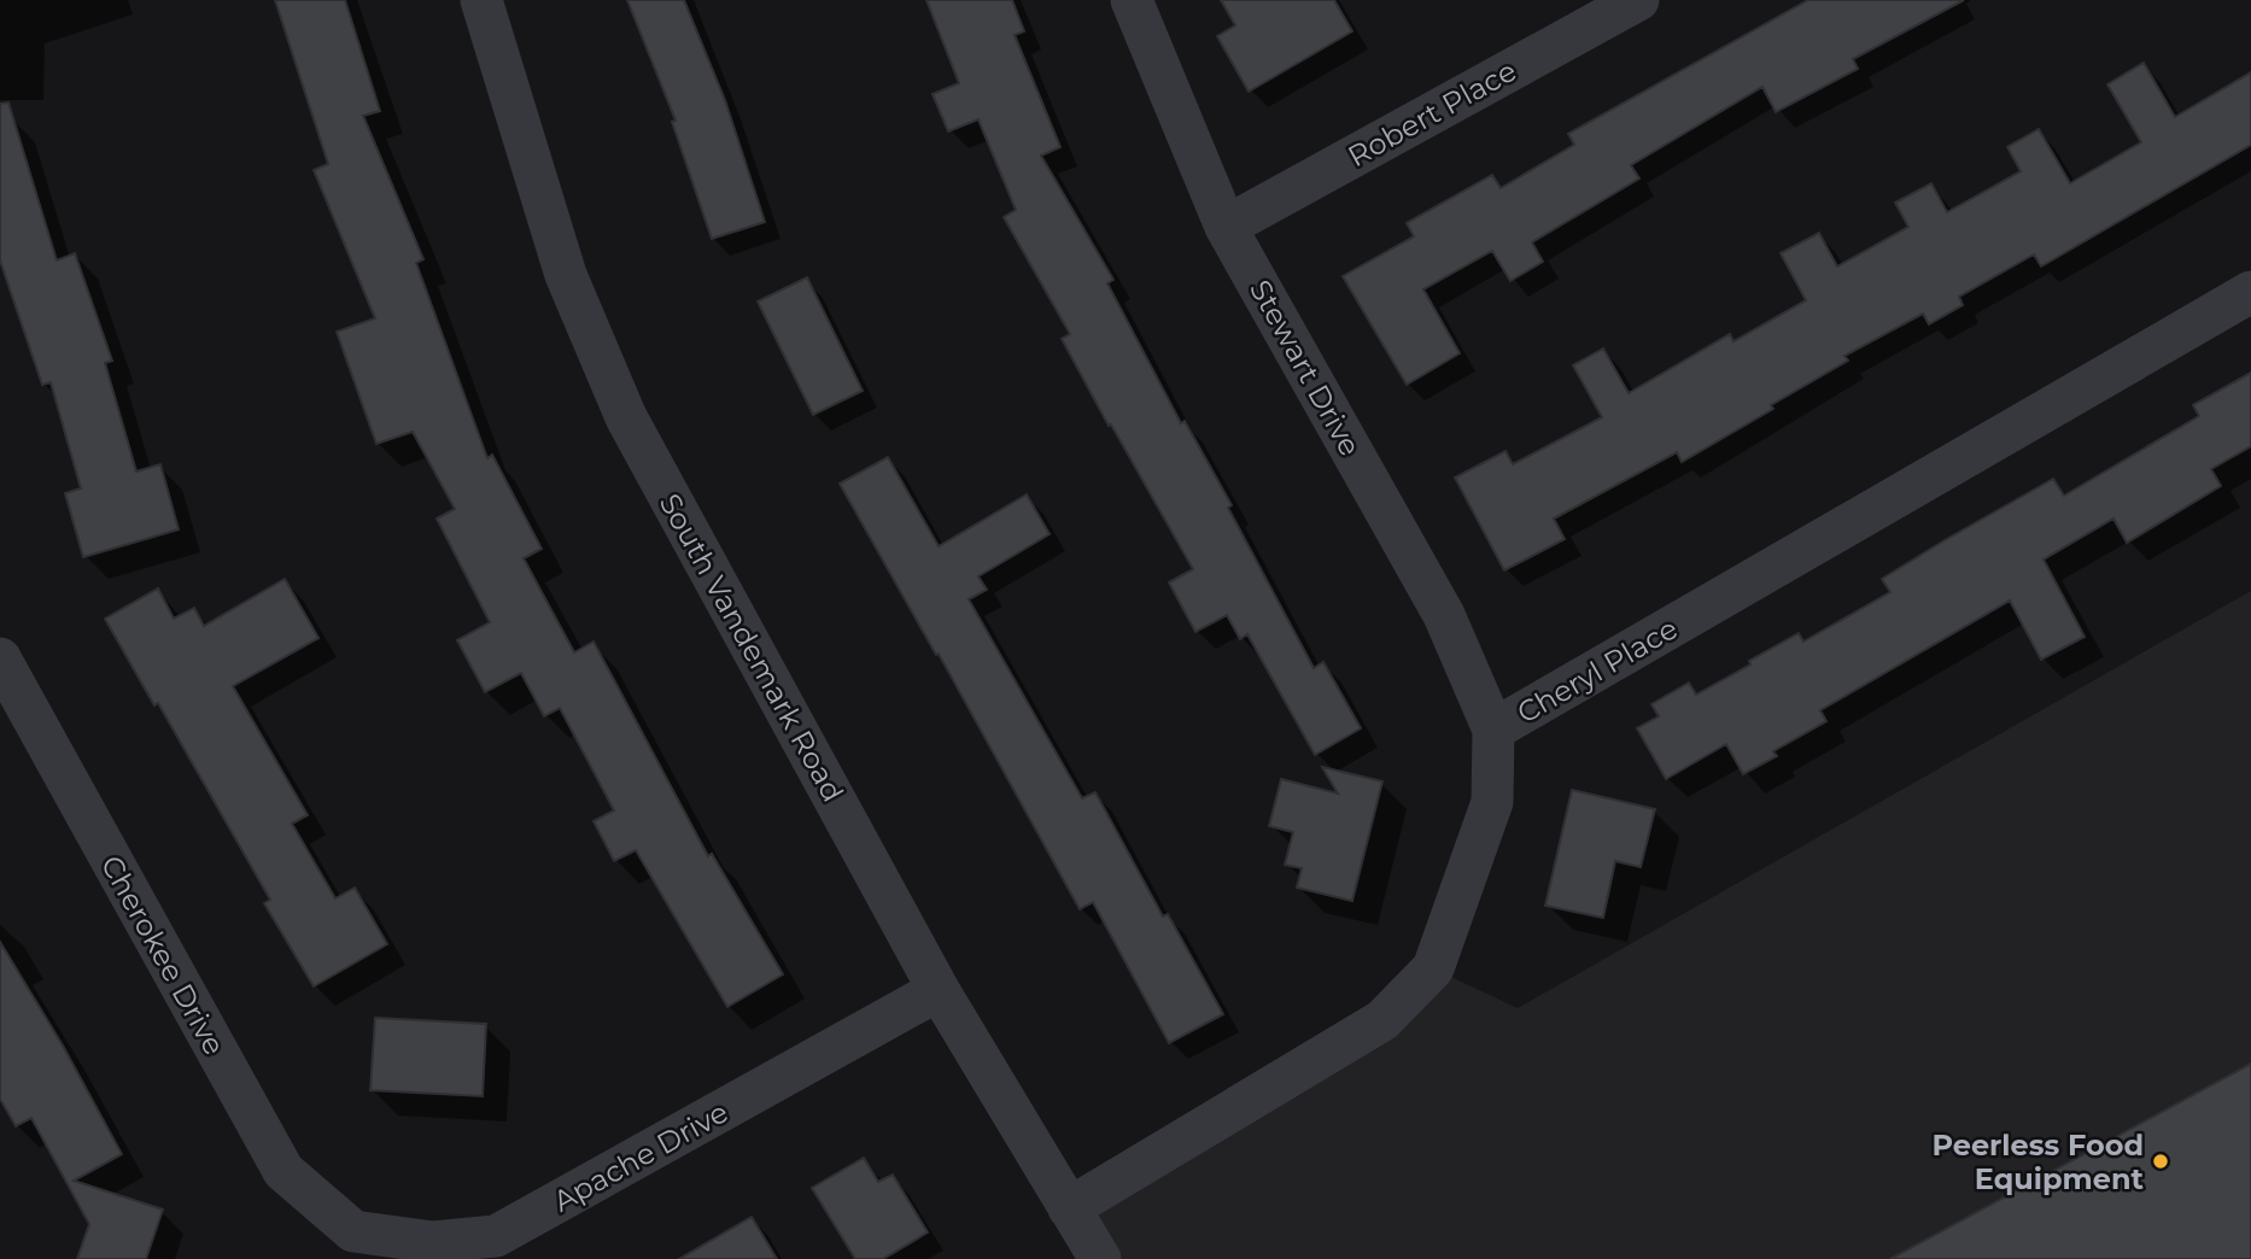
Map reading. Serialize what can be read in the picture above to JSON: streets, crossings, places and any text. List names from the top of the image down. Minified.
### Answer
{"streets":{"street":["Robert Place","Stewart Drive","South Vandemark Road","Cheryl Place","Cherokee Drive","Apache Drive"]},"crossings":[["Robert Place","Stewart Drive"],["Stewart Drive","Cheryl Place"],["South Vandemark Road","Cheryl Place"],["South Vandemark Road","Apache Drive"],["Cherokee Drive","Apache Drive"]],"places":["Peerless Food Equipment"]}
